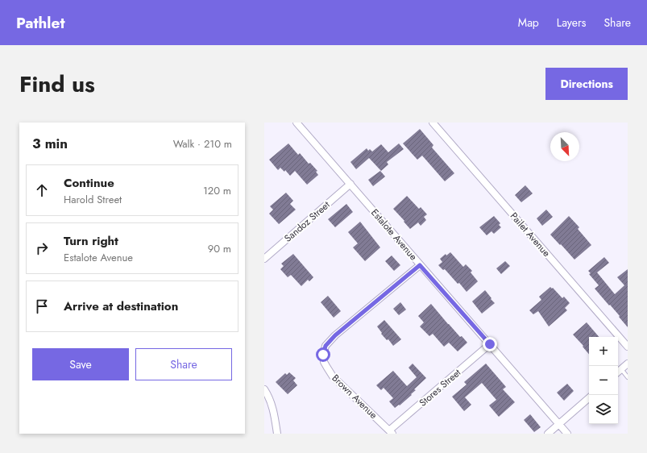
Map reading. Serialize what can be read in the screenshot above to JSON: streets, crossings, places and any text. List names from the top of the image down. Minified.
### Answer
{"streets":{"street":["Sandoz Street","Estalote Avenue","Pailet Avenue","Stores Street","Brown Avenue"]},"crossings":[["Sandoz Street","Estalote Avenue"],["Estalote Avenue","Stores Street"],["Estalote Avenue","Brown Avenue"],["Stores Street","Brown Avenue"]],"north":"bottom right","page":{"header":"Pathlet","nav":["Map","Layers","Share"],"title":"Find us","buttons":["Directions",["Save","Share"]],"heading":["3 min","Walk · 210 m"],"list":[["Continue","Harold Street","120 m"],["Turn right","Estalote Avenue","90 m"],"Arrive at destination"],"map_buttons":["+","−"]}}
